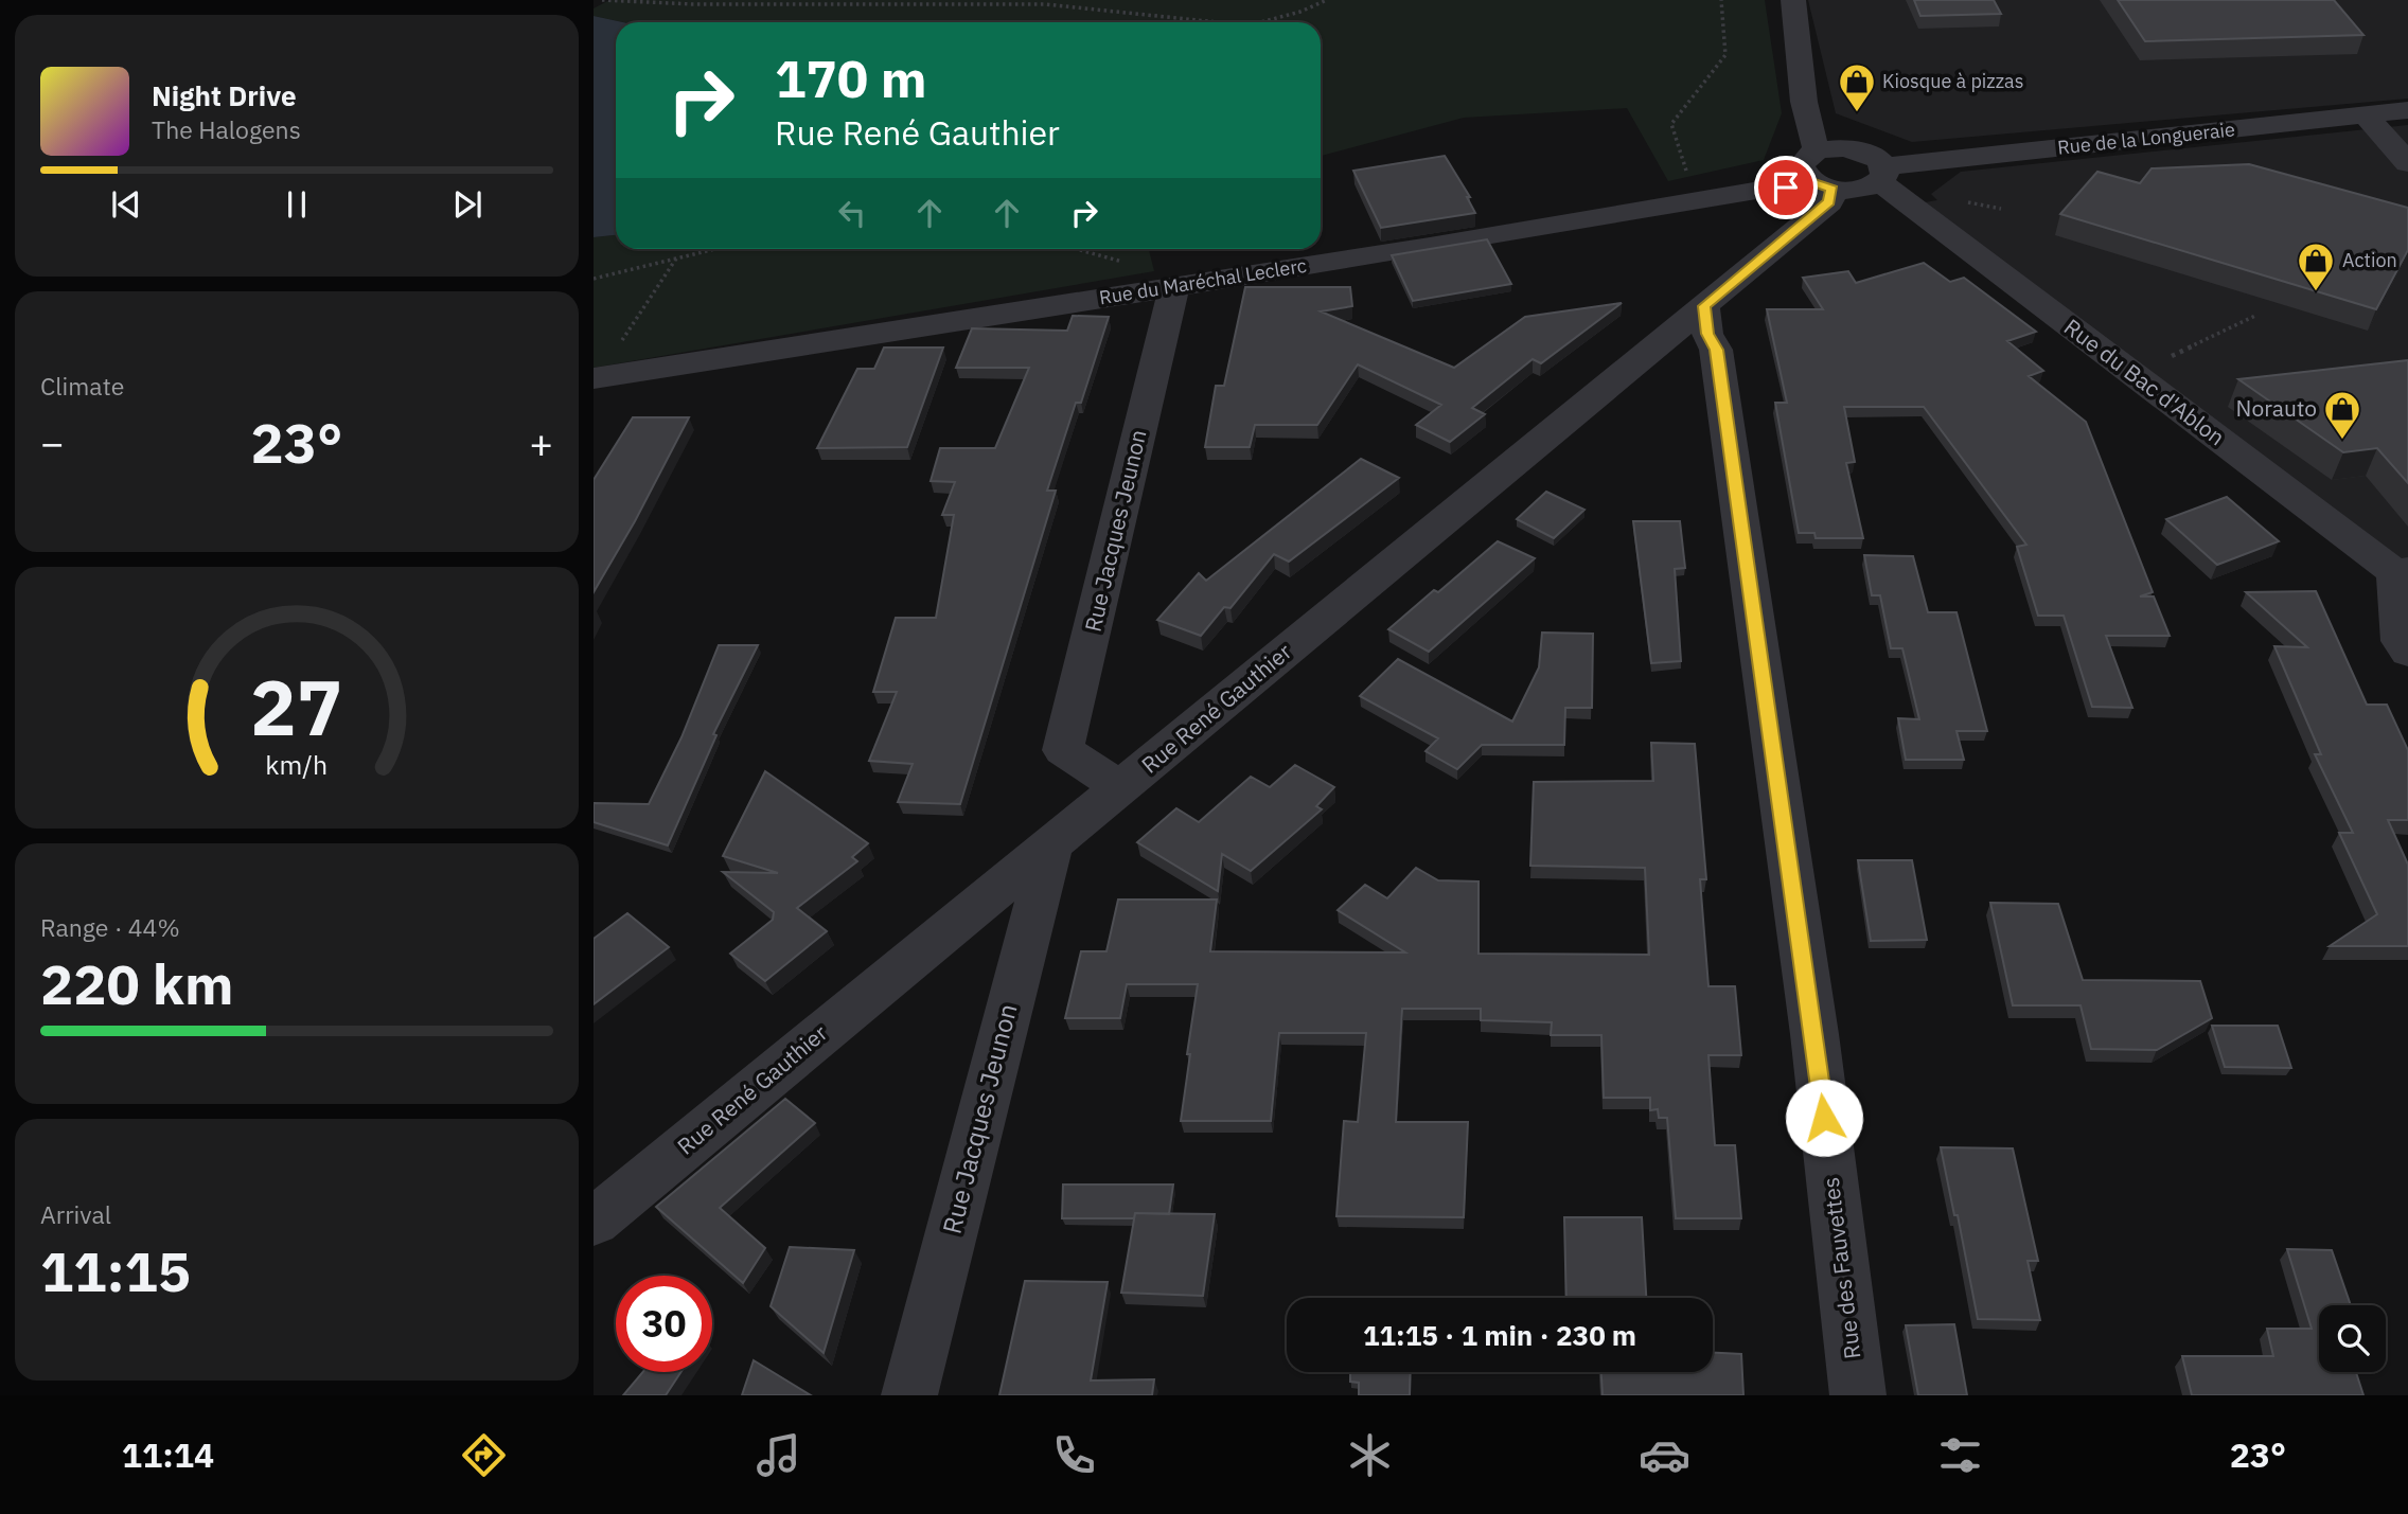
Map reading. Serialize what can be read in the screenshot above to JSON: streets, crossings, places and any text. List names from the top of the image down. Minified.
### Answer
{"streets":{"street":["Rue de la Longueraie","Rue du Maréchal Leclerc","Rue du Bac d'Ablon","Rue Jacques Jeunon","Rue René Gauthier","Rue des Fauvettes"]},"crossings":[["Rue de la Longueraie","Rue du Maréchal Leclerc"],["Rue de la Longueraie","Rue du Bac d'Ablon"],["Rue de la Longueraie","Rue René Gauthier"],["Rue du Maréchal Leclerc","Rue du Bac d'Ablon"],["Rue du Maréchal Leclerc","Rue Jacques Jeunon"],["Rue du Maréchal Leclerc","Rue René Gauthier"],["Rue du Bac d'Ablon","Rue René Gauthier"],["Rue Jacques Jeunon","Rue René Gauthier"],["Rue René Gauthier","Rue des Fauvettes"]],"places":{"shop":["Kiosque à pizzas","Action","Norauto"]},"page":{"turn":["170 m","Rue René Gauthier"],"song":["Night Drive","The Halogens"],"tile":["Climate",["Range · 44%","220 km"],["Arrival","11:15"]],"heat":["−","23°","+"],"limit":"30","trip":"11:15 · 1 min · 230 m","tabs":["11:14","23°"],"gauge":["27","km/h"]}}
